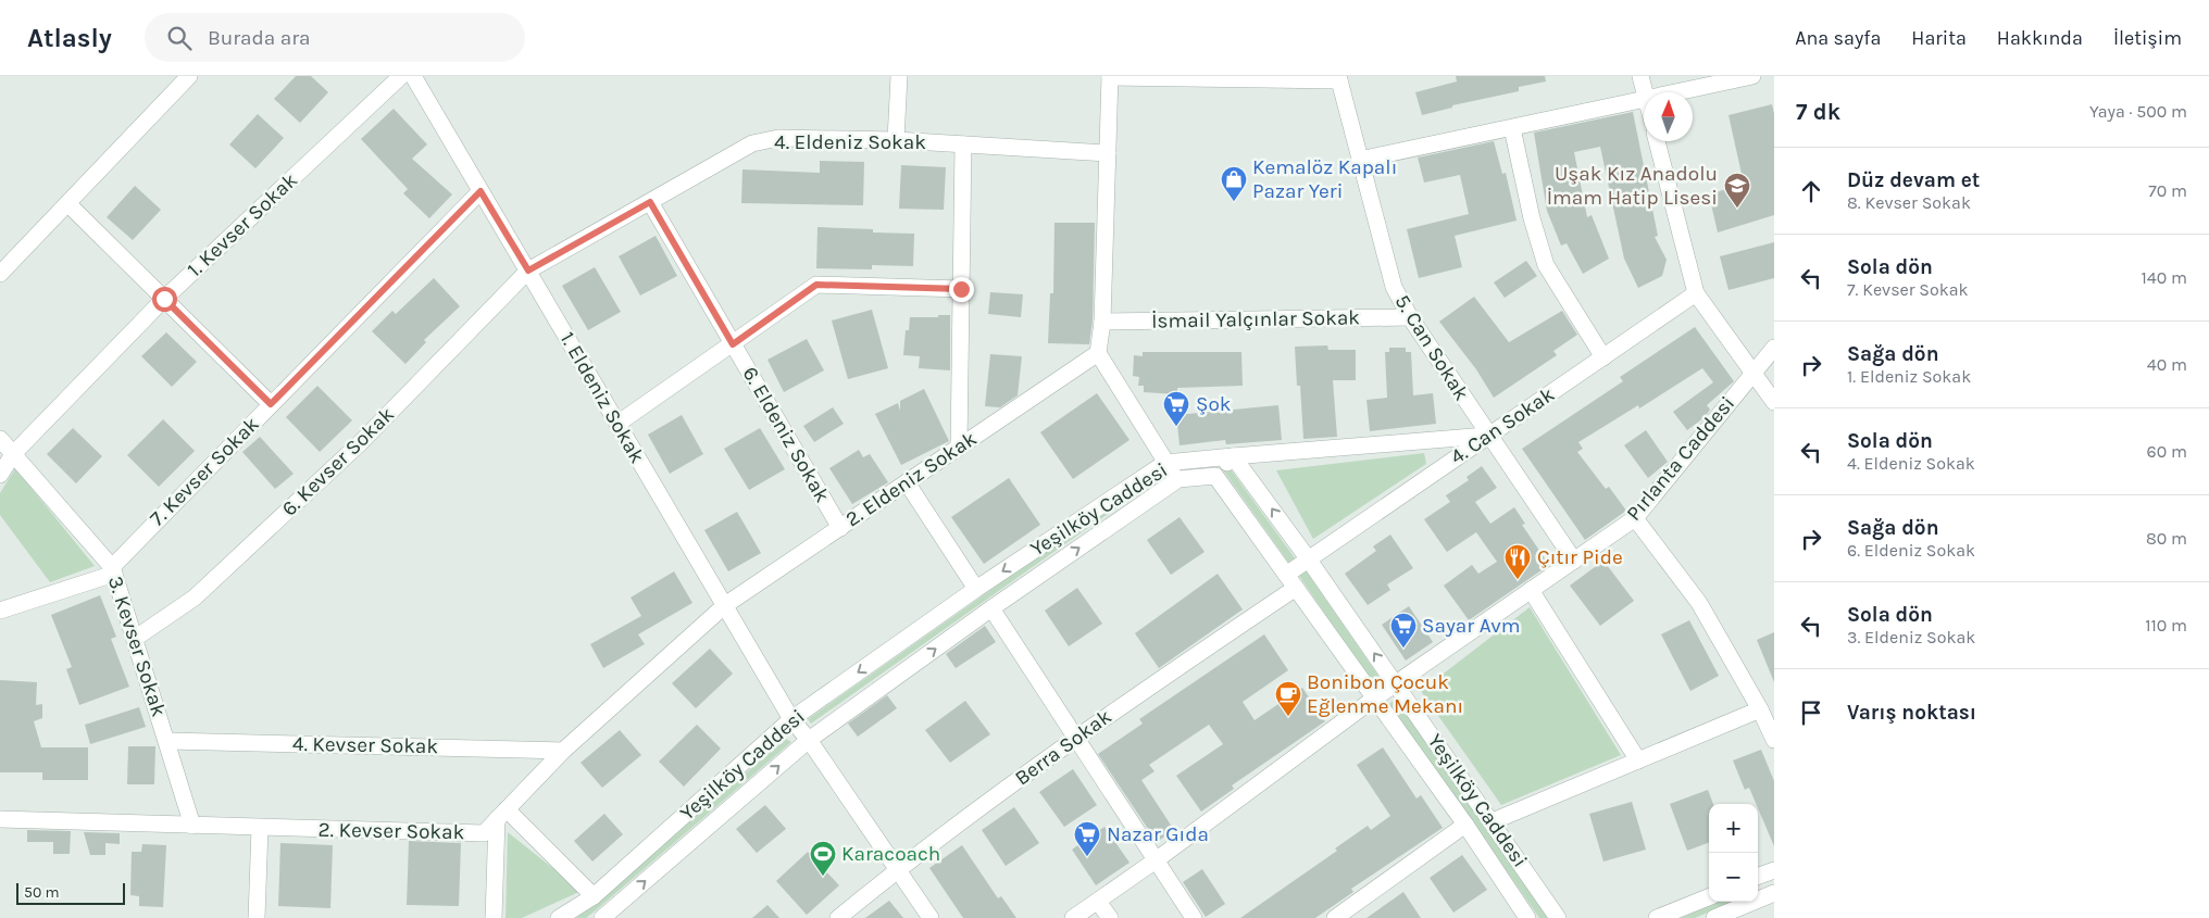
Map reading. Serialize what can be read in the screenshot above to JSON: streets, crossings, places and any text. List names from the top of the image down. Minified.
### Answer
{"streets":{"street":["4. Eldeniz Sokak","1. Kevser Sokak","İsmail Yalçınlar Sokak","5. Can Sokak","1. Eldeniz Sokak","4. Can Sokak","6. Eldeniz Sokak","Pırlanta Caddesi","6. Kevser Sokak","7. Kevser Sokak","2. Eldeniz Sokak","Yeşilköy Caddesi","3. Kevser Sokak","4. Kevser Sokak","Berra Sokak","2. Kevser Sokak"]},"crossings":[["4. Eldeniz Sokak","1. Eldeniz Sokak"],["4. Eldeniz Sokak","6. Eldeniz Sokak"],["4. Eldeniz Sokak","6. Kevser Sokak"],["1. Kevser Sokak","3. Kevser Sokak"],["İsmail Yalçınlar Sokak","5. Can Sokak"],["5. Can Sokak","4. Can Sokak"],["5. Can Sokak","Pırlanta Caddesi"],["1. Eldeniz Sokak","6. Kevser Sokak"],["1. Eldeniz Sokak","7. Kevser Sokak"],["1. Eldeniz Sokak","2. Eldeniz Sokak"],["1. Eldeniz Sokak","Yeşilköy Caddesi"],["1. Eldeniz Sokak","Berra Sokak"],["1. Eldeniz Sokak","2. Kevser Sokak"],["4. Can Sokak","Yeşilköy Caddesi"],["4. Can Sokak","Berra Sokak"],["6. Eldeniz Sokak","2. Eldeniz Sokak"],["Pırlanta Caddesi","Yeşilköy Caddesi"],["6. Kevser Sokak","3. Kevser Sokak"],["7. Kevser Sokak","3. Kevser Sokak"],["2. Eldeniz Sokak","2. Kevser Sokak"],["Yeşilköy Caddesi","Berra Sokak"],["3. Kevser Sokak","4. Kevser Sokak"],["3. Kevser Sokak","2. Kevser Sokak"],["4. Kevser Sokak","2. Kevser Sokak"]],"places":{"shop":["Kemalöz Kapalı Pazar Yeri"],"school or university":["Uşak Kız Anadolu İmam Hatip Lisesi"],"supermarket":["Şok","Sayar Avm","Nazar Gıda"],"restaurant":["Çıtır Pide"],"cafe":["Bonibon Çocuk Eğlenme Mekanı"],"sports":["Karacoach"]},"scale_bar":"50 m","north":"top","page":{"header":"Atlasly","search":"Burada ara","nav":["Ana sayfa","Harita","Hakkında","İletişim"],"heading":["7 dk","Yaya · 500 m"],"list":[["Düz devam et","8. Kevser Sokak","70 m"],["Sola dön","7. Kevser Sokak","140 m"],["Sağa dön","1. Eldeniz Sokak","40 m"],["Sola dön","4. Eldeniz Sokak","60 m"],["Sağa dön","6. Eldeniz Sokak","80 m"],["Sola dön","3. Eldeniz Sokak","110 m"],"Varış noktası"],"map_buttons":["+","−"],"scale":"50 m"}}
